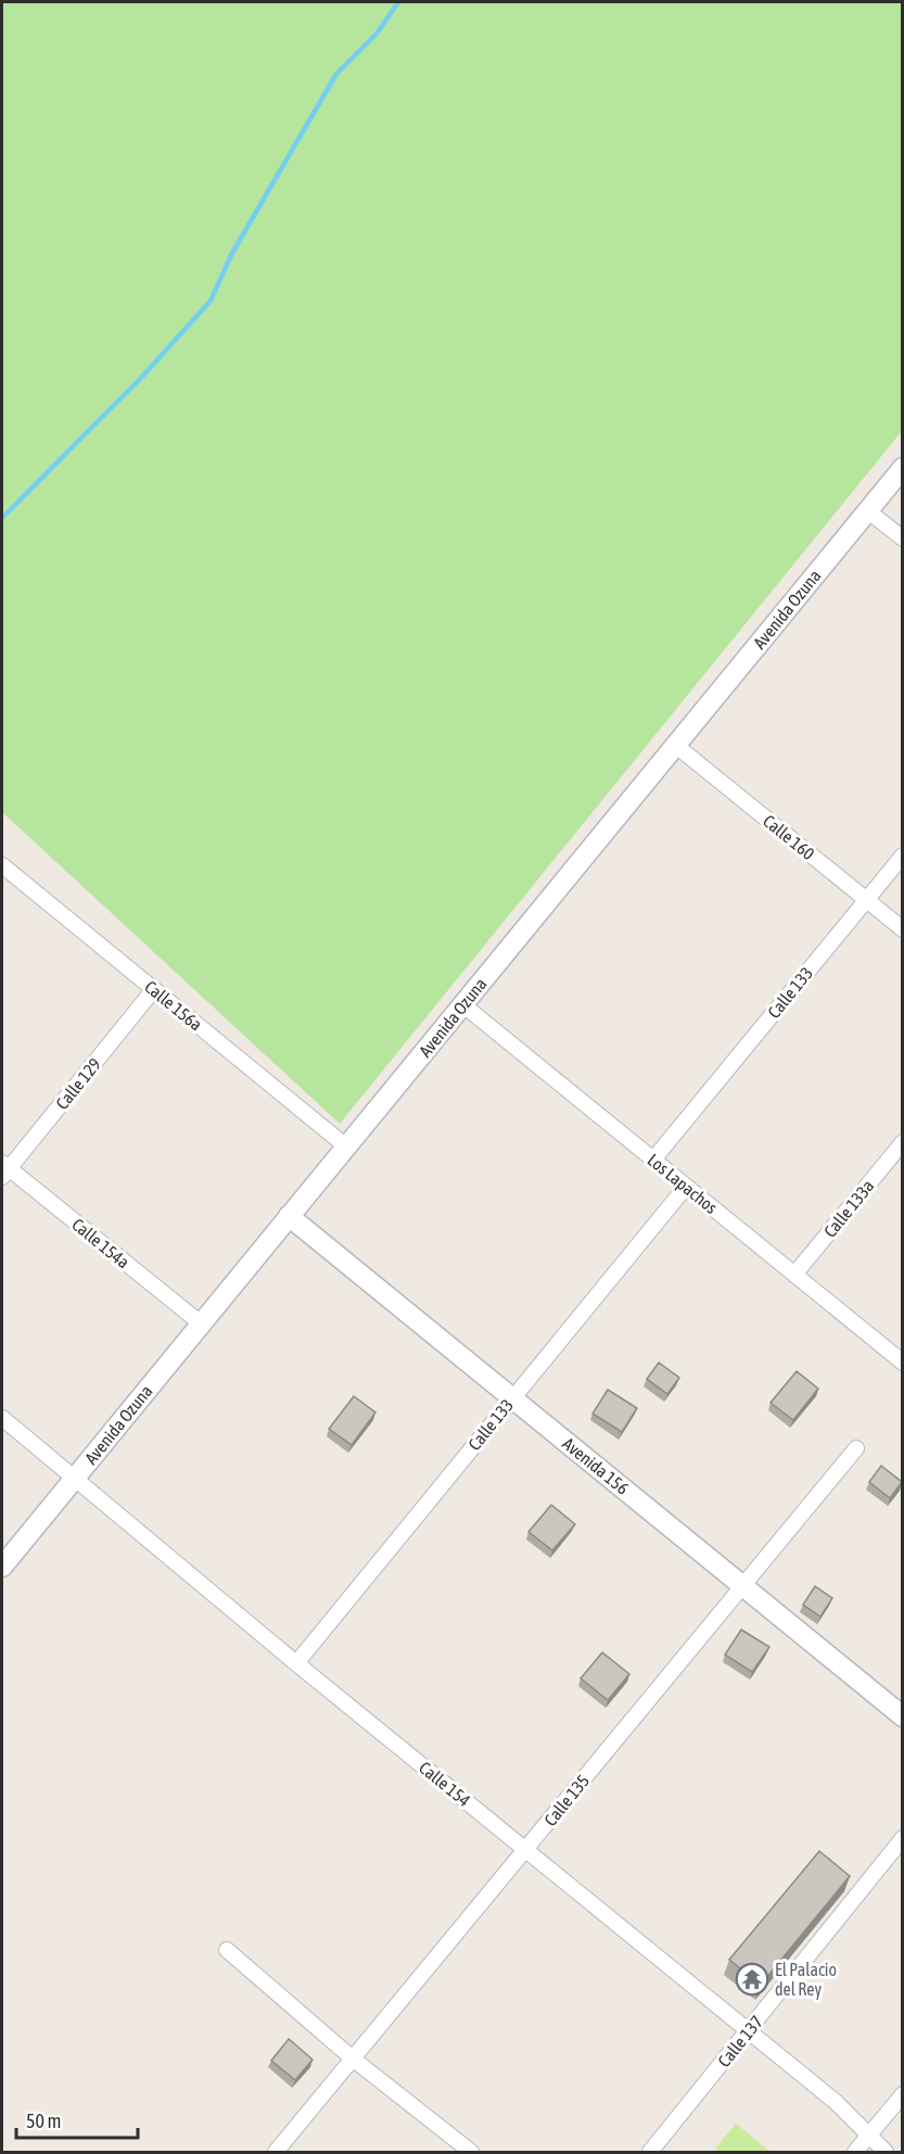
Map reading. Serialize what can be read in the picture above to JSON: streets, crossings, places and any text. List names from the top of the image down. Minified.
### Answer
{"streets":{"main road":["Avenida Ozuna","Avenida 156"],"street":["Calle 160","Calle 133","Calle 156a","Calle 129","Los Lapachos","Calle 133a","Calle 154a","Calle 154","Calle 135","Calle 137"]},"crossings":[["Avenida Ozuna","Calle 160"],["Avenida Ozuna","Calle 156a"],["Avenida Ozuna","Los Lapachos"],["Avenida Ozuna","Calle 154a"],["Avenida Ozuna","Avenida 156"],["Avenida Ozuna","Calle 154"],["Calle 160","Calle 133"],["Calle 133","Los Lapachos"],["Calle 133","Avenida 156"],["Calle 133","Calle 154"],["Calle 156a","Calle 129"],["Calle 129","Calle 154a"],["Los Lapachos","Calle 133a"],["Avenida 156","Calle 135"],["Calle 154","Calle 135"],["Calle 154","Calle 137"]],"places":{"temple":["El Palacio del Rey"]},"scale_bar":"50 m"}
